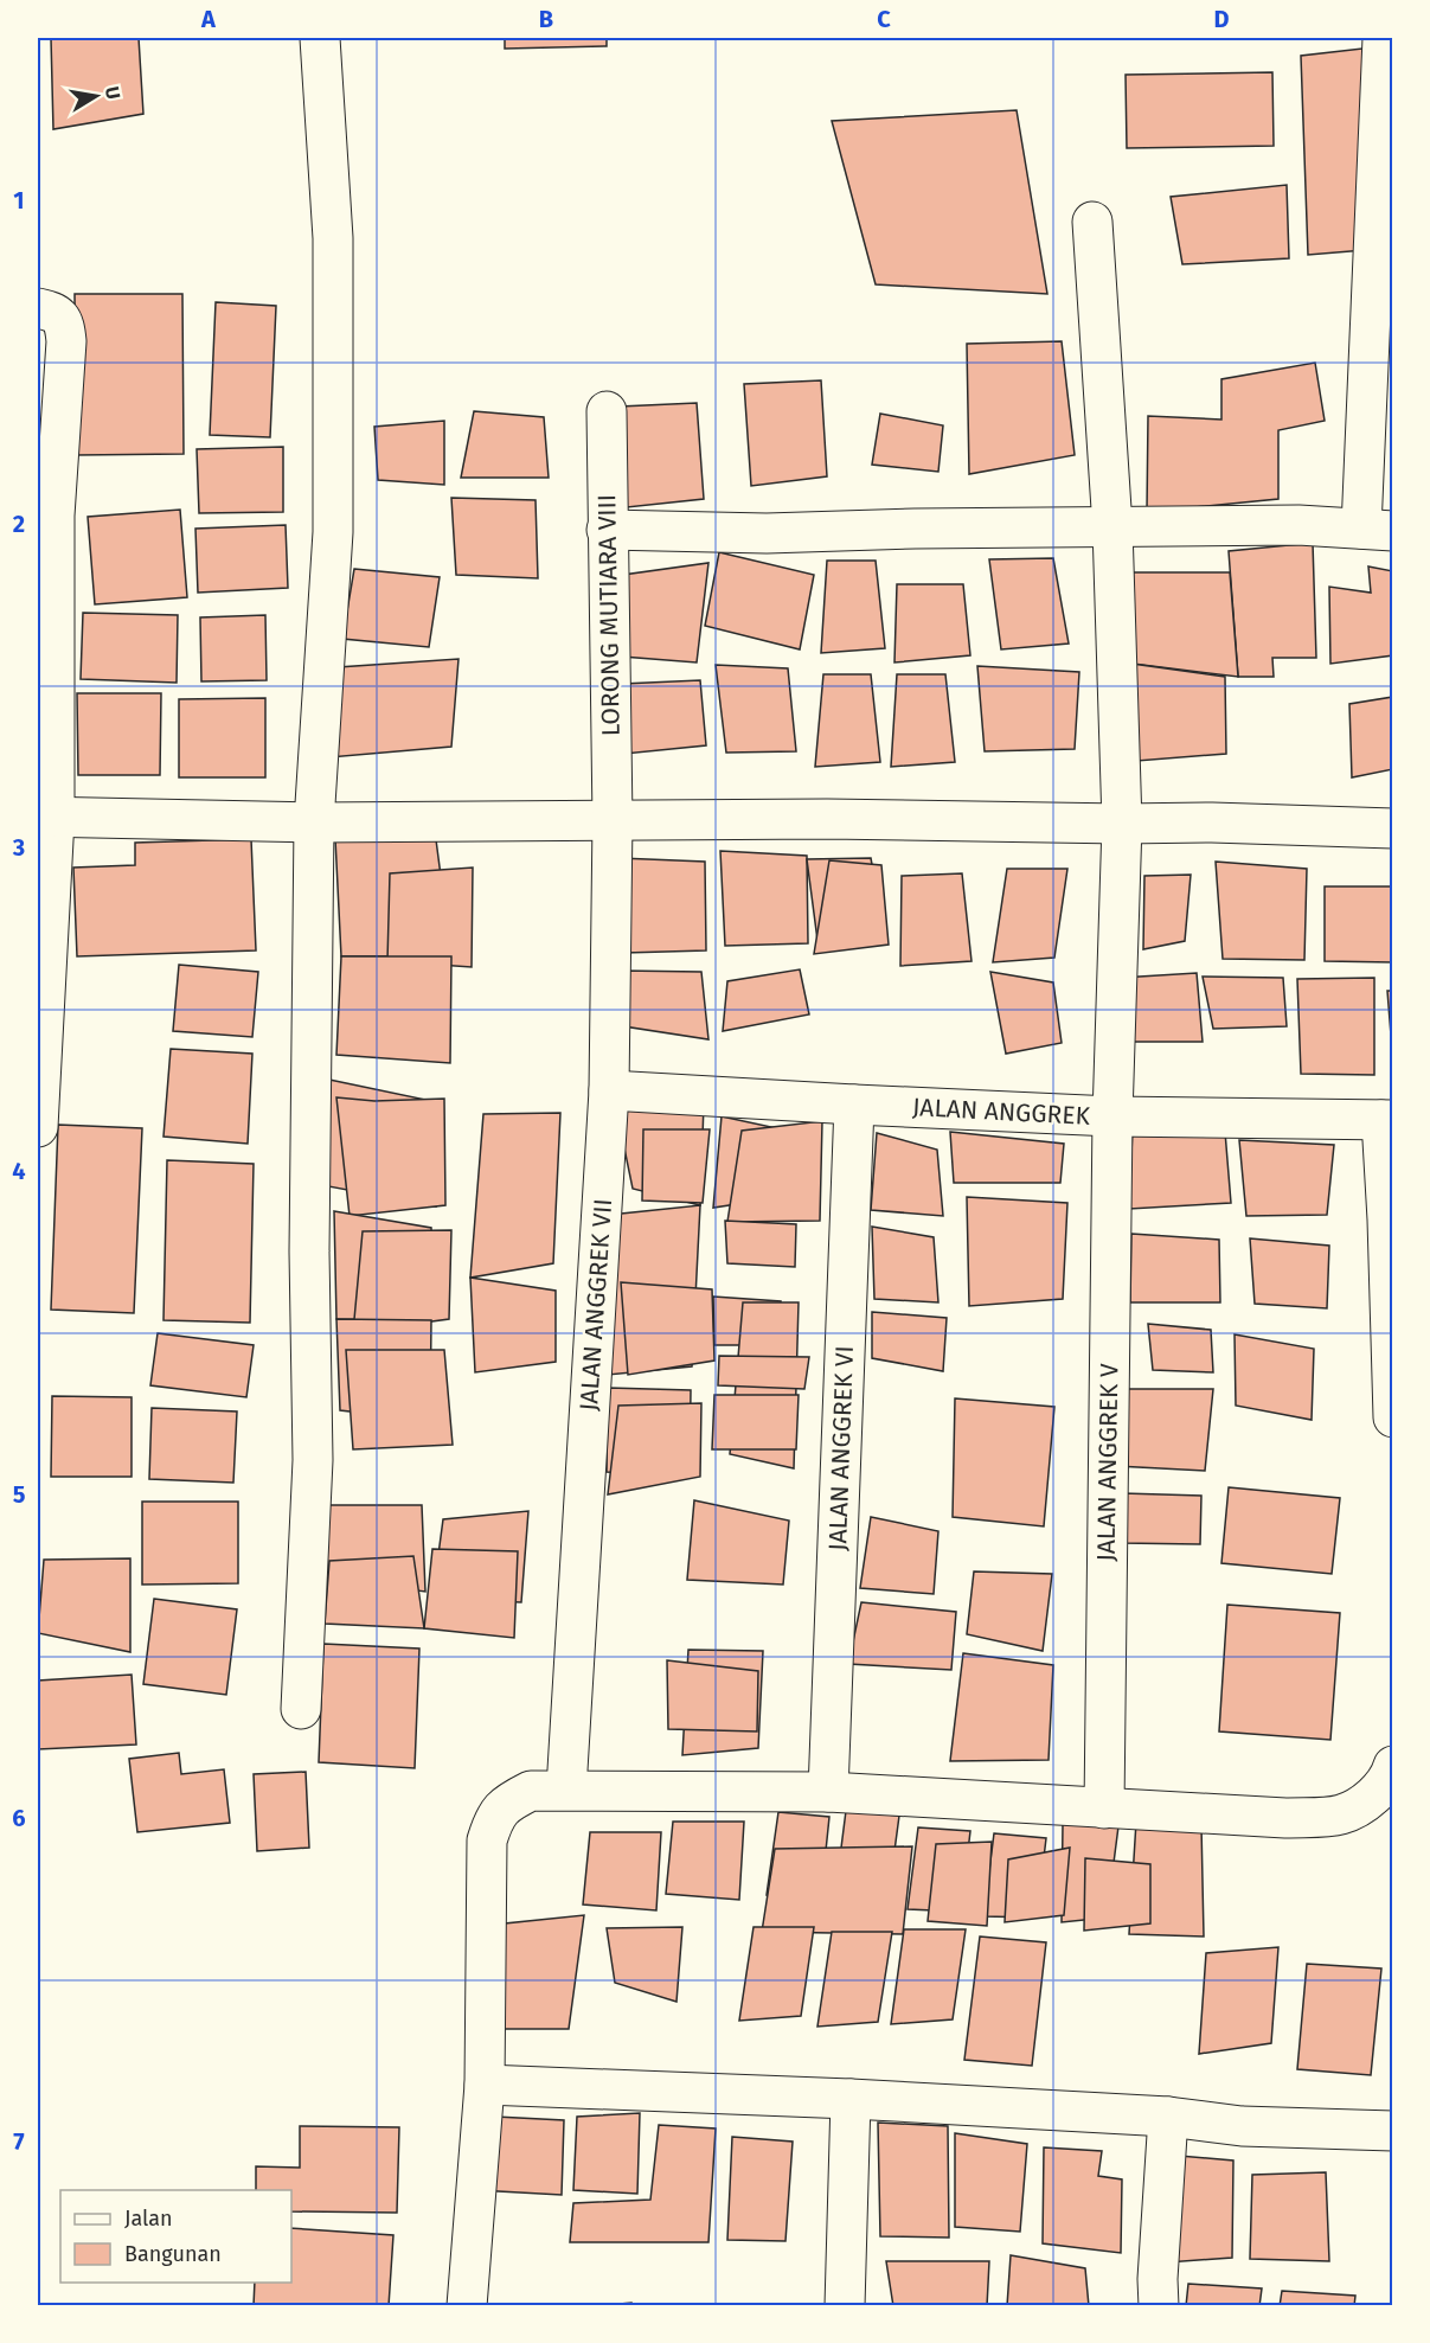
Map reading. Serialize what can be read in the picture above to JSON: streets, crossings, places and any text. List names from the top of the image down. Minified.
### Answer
{"streets":{"street":["LORONG MUTIARA VIII","JALAN ANGGREK","JALAN ANGGREK VII","JALAN ANGGREK VI","JALAN ANGGREK V"]},"crossings":[["LORONG MUTIARA VIII","JALAN ANGGREK VII"],["JALAN ANGGREK","JALAN ANGGREK VII"],["JALAN ANGGREK","JALAN ANGGREK VI"],["JALAN ANGGREK","JALAN ANGGREK V"]],"legend":["Jalan","Bangunan"],"north":"right","grid":{"columns":["A","B","C","D"],"rows":["1","2","3","4","5","6","7"]}}
